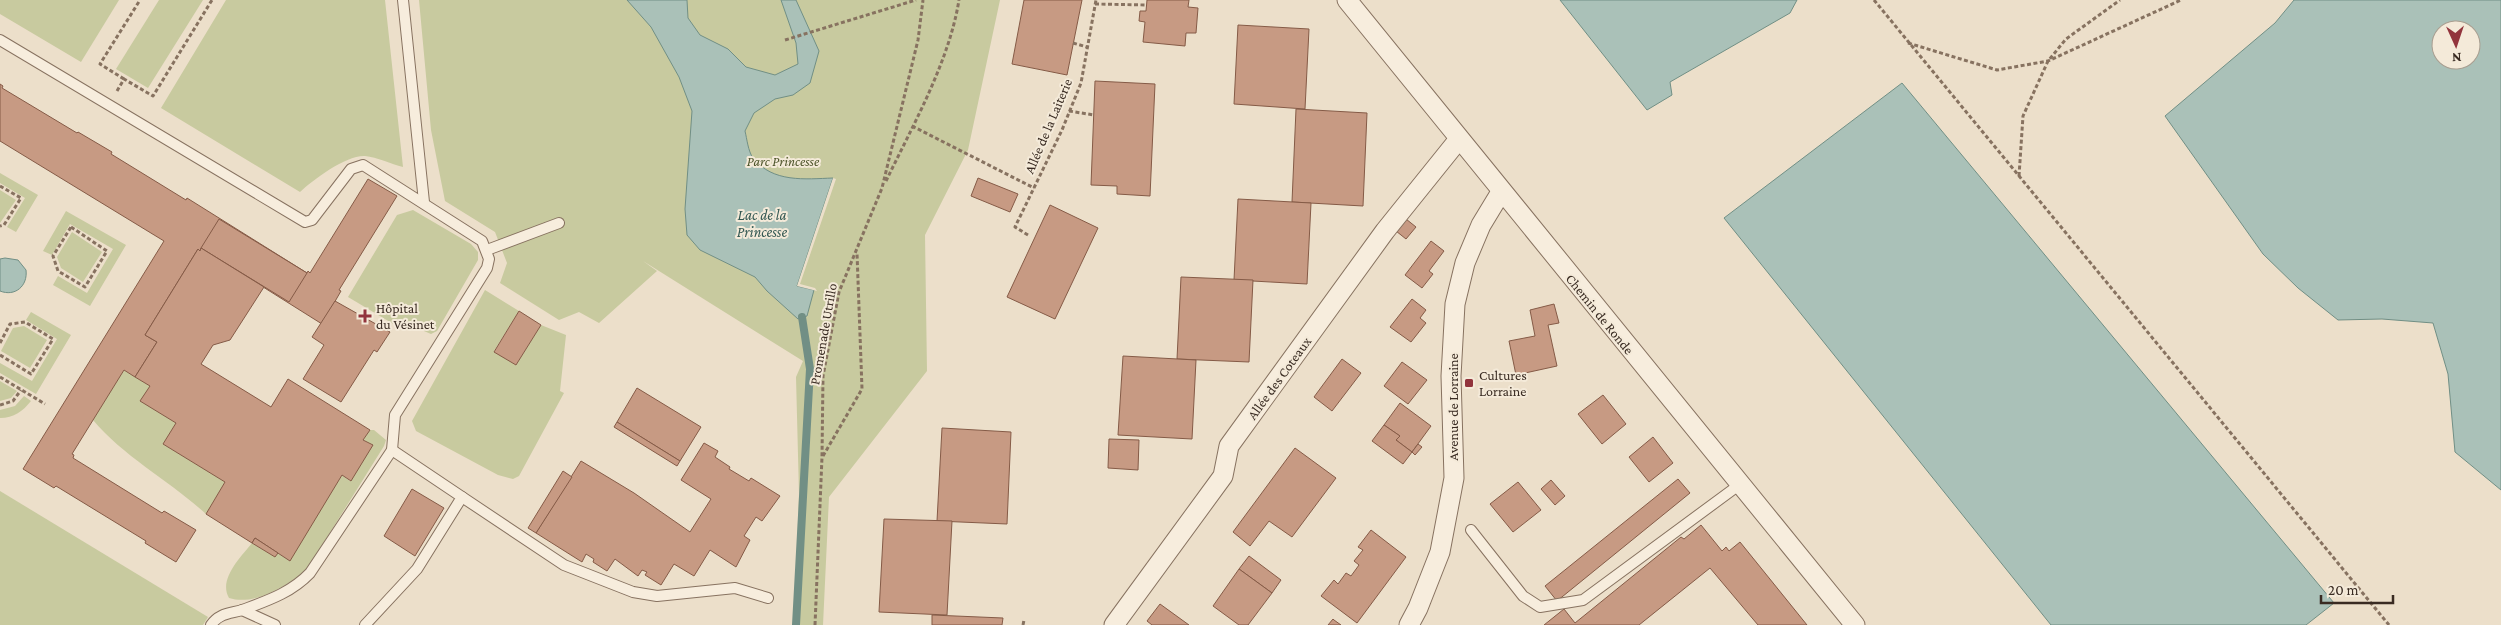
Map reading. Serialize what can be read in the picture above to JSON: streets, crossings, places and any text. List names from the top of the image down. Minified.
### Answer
{"streets":{"street":["Chemin de Ronde","Allée des Coteaux","Avenue de Lorraine"],"path":["Allée de la Laiterie","Promenade Utrillo"]},"crossings":[["Chemin de Ronde","Allée des Coteaux"],["Chemin de Ronde","Avenue de Lorraine"]],"water":["Lac de la Princesse"],"parks":["Parc Princesse"],"places":{"health":["Hôpital du Vésinet"],"transit":["Cultures Lorraine"]},"scale_bar":"20 m","north":"bottom"}
